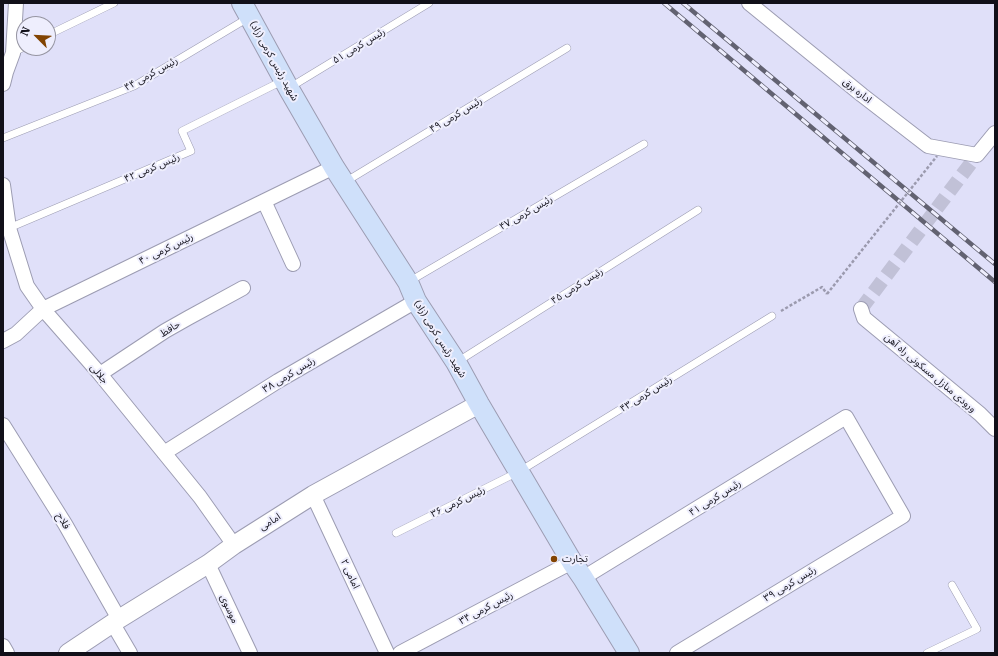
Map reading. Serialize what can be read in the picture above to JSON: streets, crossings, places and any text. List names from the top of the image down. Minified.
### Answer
{"streets":{"main road":["شهید رئیس کرمی (زاد)"],"street":["اداره برق","رئیس کرمی ۴۰","حافظ","ورودی منازل مسکونی راه آهن","جلالی","رئیس کرمی ۳۸","رئیس کرمی ۴۱","فلاح","امامی","امامی ۲","رئیس کرمی ۳۹","رئیس کرمی ۳۴","موسوی"],"lane":["رئیس کرمی ۵۱","رئیس کرمی ۴۴","رئیس کرمی ۴۹","رئیس کرمی ۴۲","رئیس کرمی ۴۷","رئیس کرمی ۴۵","رئیس کرمی ۴۳","رئیس کرمی ۳۶"]},"crossings":[["رئیس کرمی ۵۱","شهید رئیس کرمی (زاد)"],["رئیس کرمی ۵۱","رئیس کرمی ۴۲"],["شهید رئیس کرمی (زاد)","رئیس کرمی ۴۴"],["شهید رئیس کرمی (زاد)","رئیس کرمی ۴۹"],["شهید رئیس کرمی (زاد)","رئیس کرمی ۴۲"],["شهید رئیس کرمی (زاد)","رئیس کرمی ۴۷"],["شهید رئیس کرمی (زاد)","رئیس کرمی ۴۰"],["شهید رئیس کرمی (زاد)","رئیس کرمی ۴۵"],["شهید رئیس کرمی (زاد)","رئیس کرمی ۳۸"],["شهید رئیس کرمی (زاد)","رئیس کرمی ۴۳"],["شهید رئیس کرمی (زاد)","رئیس کرمی ۴۱"],["شهید رئیس کرمی (زاد)","رئیس کرمی ۳۶"],["شهید رئیس کرمی (زاد)","امامی"],["شهید رئیس کرمی (زاد)","رئیس کرمی ۳۴"],["رئیس کرمی ۴۹","رئیس کرمی ۴۰"],["رئیس کرمی ۴۲","جلالی"],["رئیس کرمی ۴۰","جلالی"],["حافظ","جلالی"],["جلالی","رئیس کرمی ۳۸"],["جلالی","امامی"],["رئیس کرمی ۴۳","رئیس کرمی ۳۶"],["رئیس کرمی ۴۱","رئیس کرمی ۳۹"],["فلاح","امامی"],["امامی","امامی ۲"],["امامی","موسوی"]],"places":["تجارت"],"north":"top left"}
